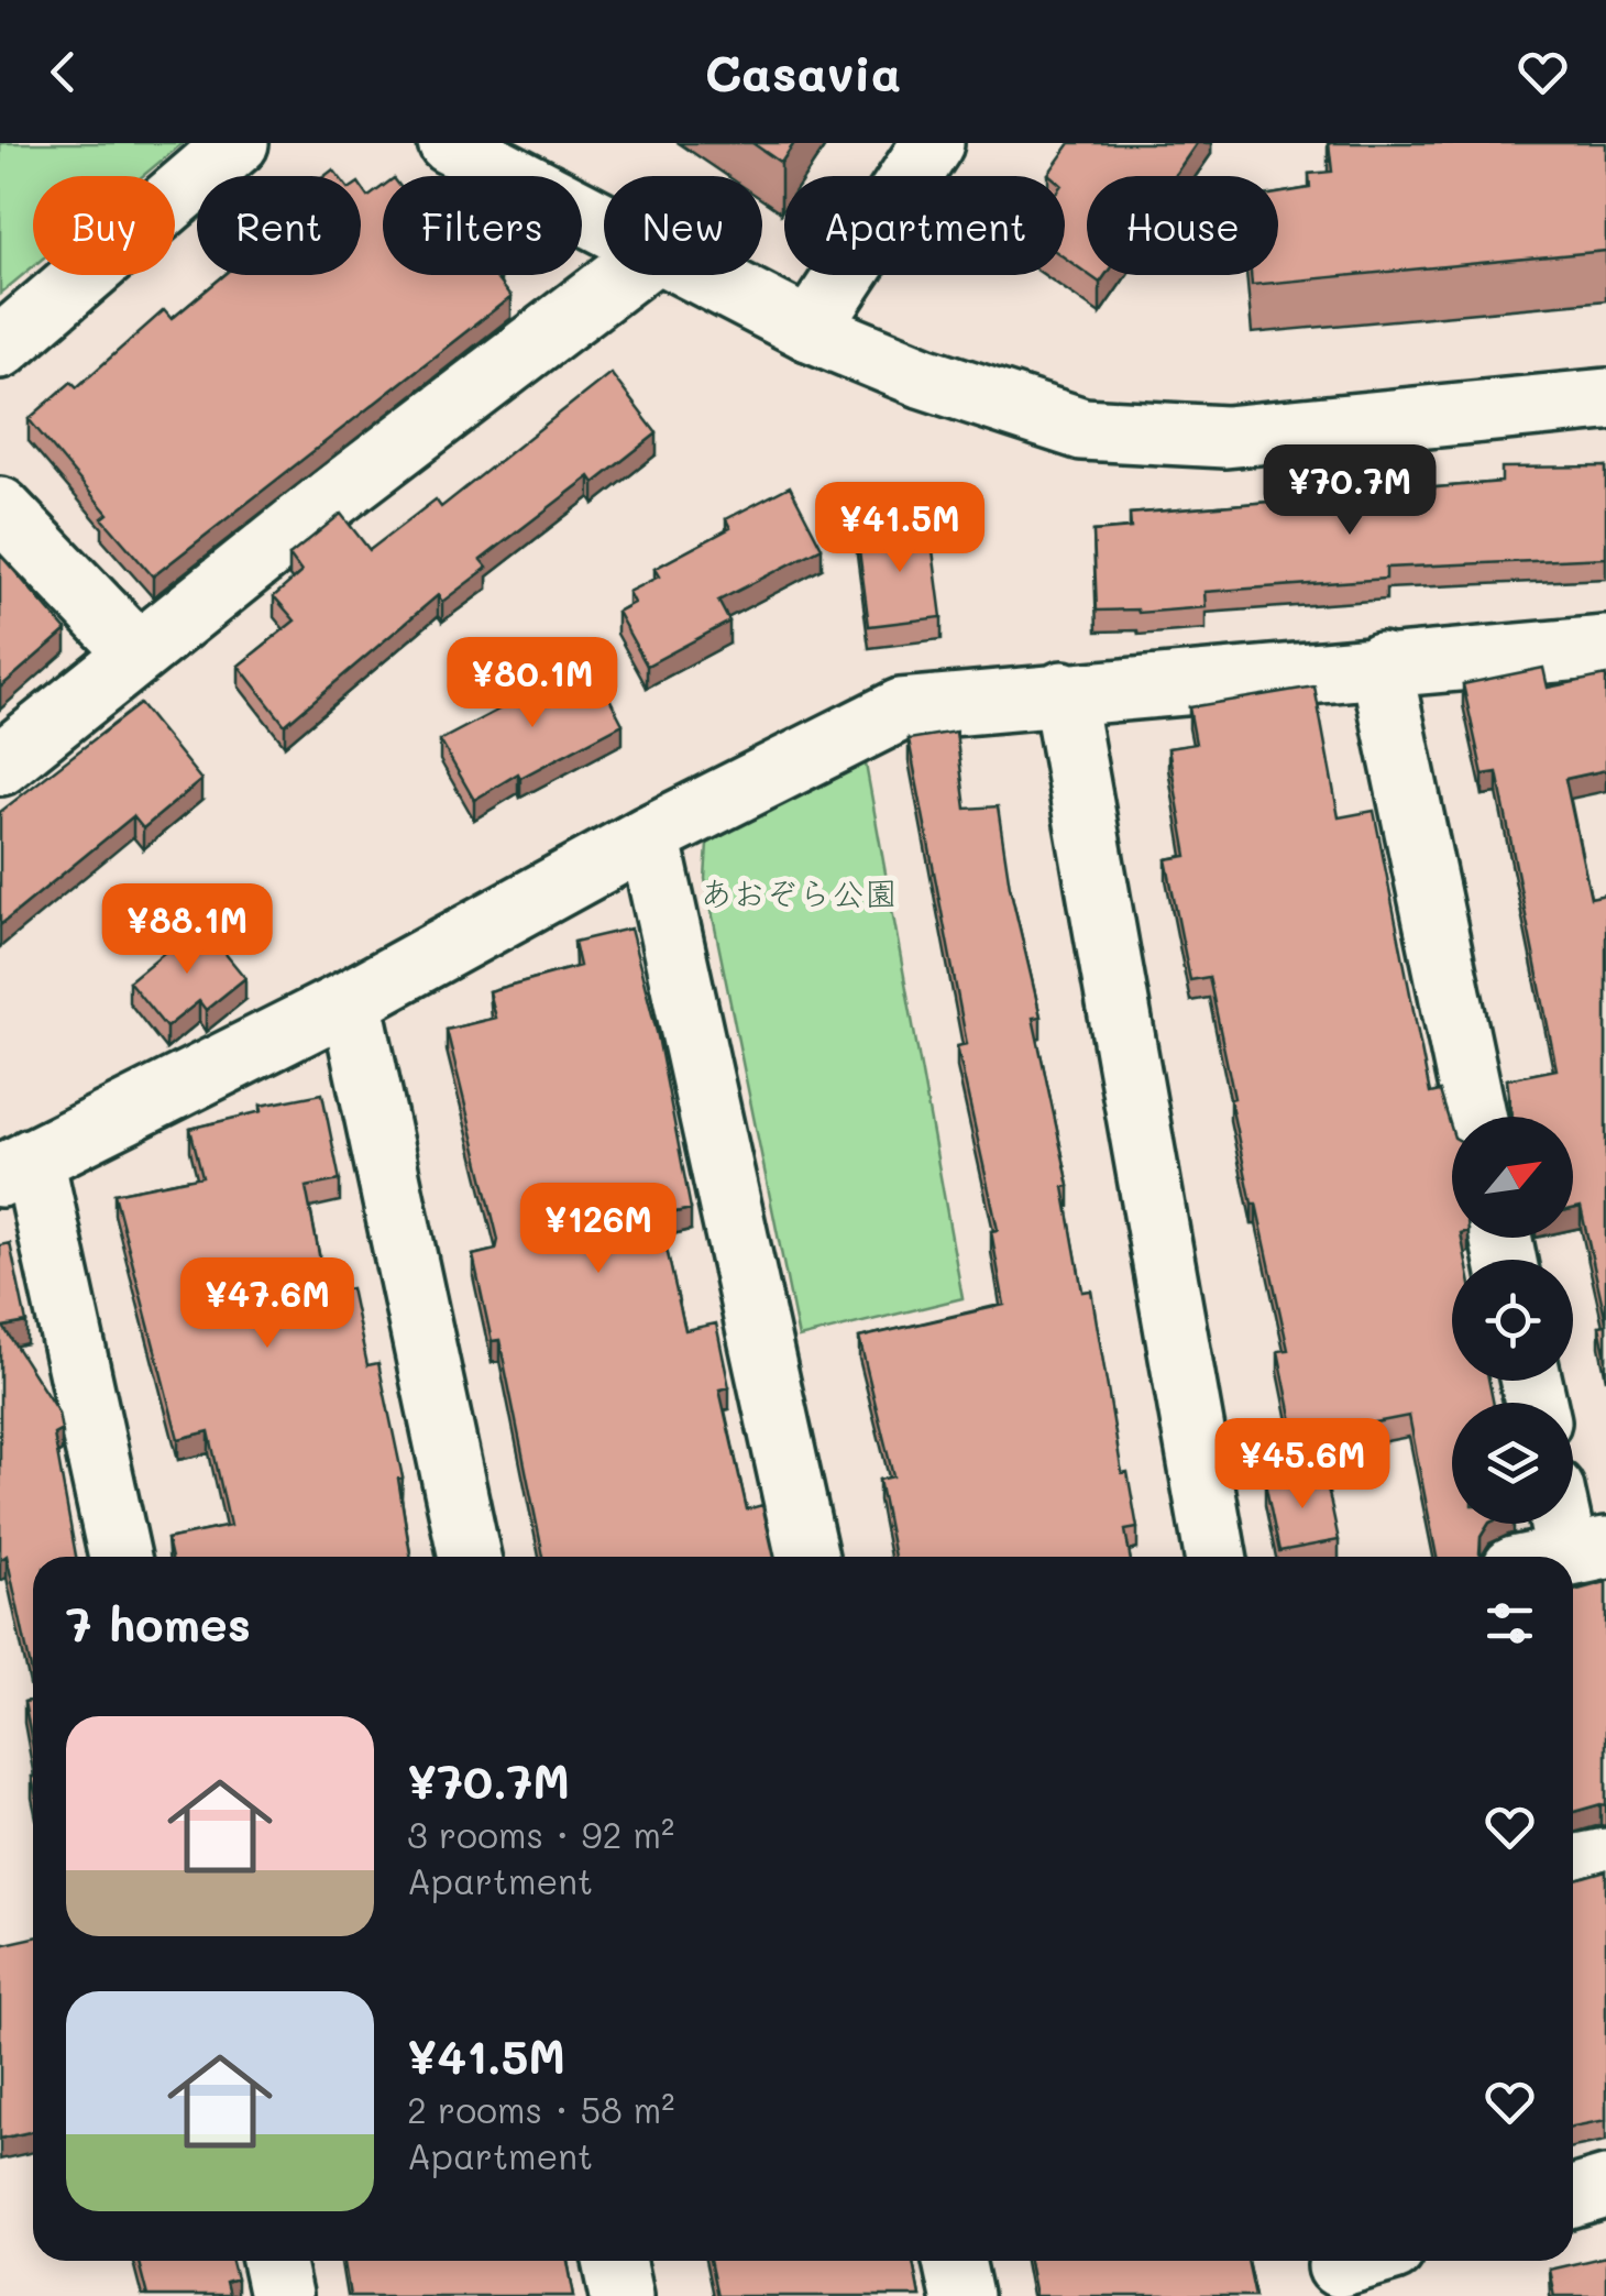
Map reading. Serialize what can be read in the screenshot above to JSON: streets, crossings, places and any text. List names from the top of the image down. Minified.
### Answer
{"parks":["あおぞら公園"],"north":"top right","page":{"header":"Casavia","chip":["Buy","Rent","Filters","New","Apartment","House"],"price":["¥70.7M","¥41.5M","¥80.1M","¥88.1M","¥126M","¥47.6M","¥45.6M"],"heading":"7 homes","list":[{"name":"¥70.7M","note":"3 rooms · 92 m² · Apartment"},{"name":"¥41.5M","note":"2 rooms · 58 m² · Apartment"}]}}
